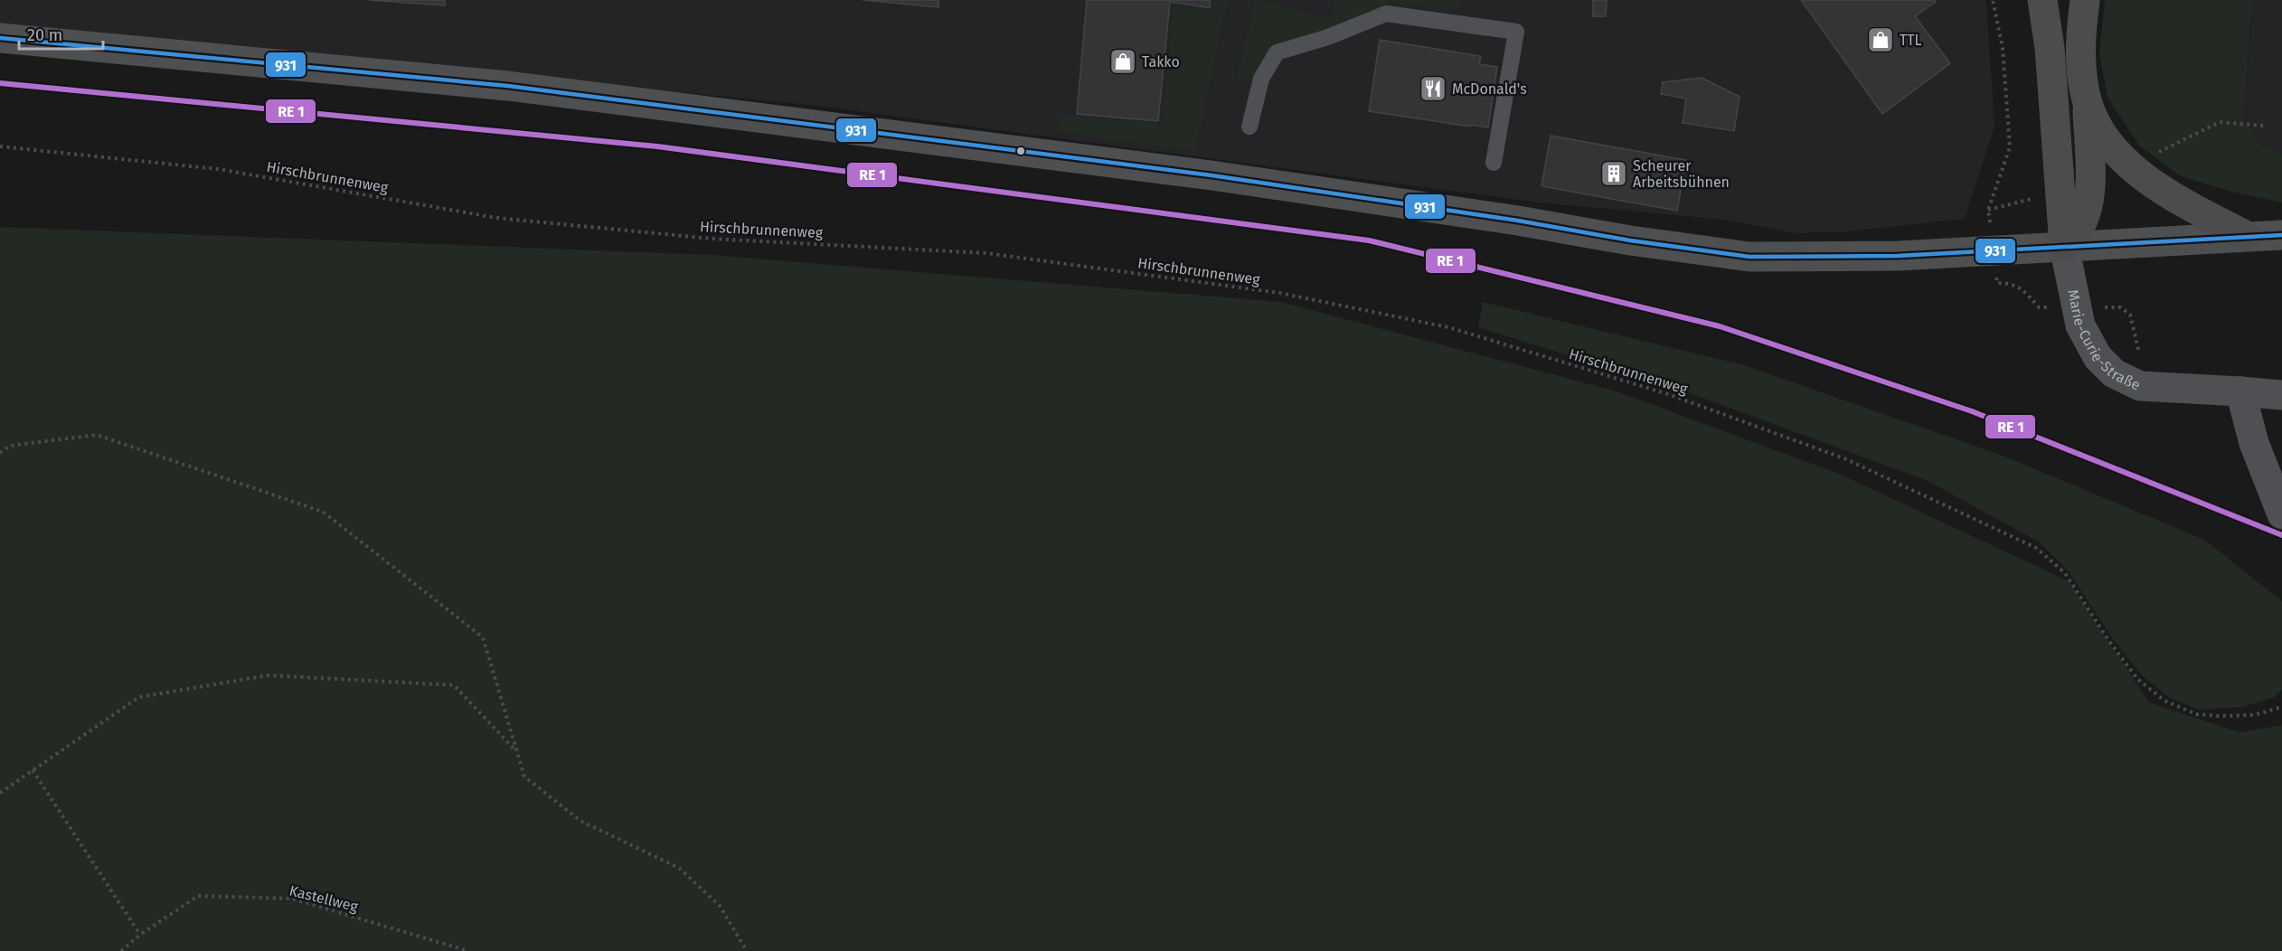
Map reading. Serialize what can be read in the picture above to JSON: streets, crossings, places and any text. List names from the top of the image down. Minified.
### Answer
{"streets":{"street":["Marie-Curie-Straße"],"path":["Hirschbrunnenweg","Kastellweg"]},"places":{"shop":["TTL","Takko"],"restaurant":["McDonald's"],"building":["Scheurer Arbeitsbühnen"]},"lines":["transit line 931"],"scale_bar":"20 m"}
